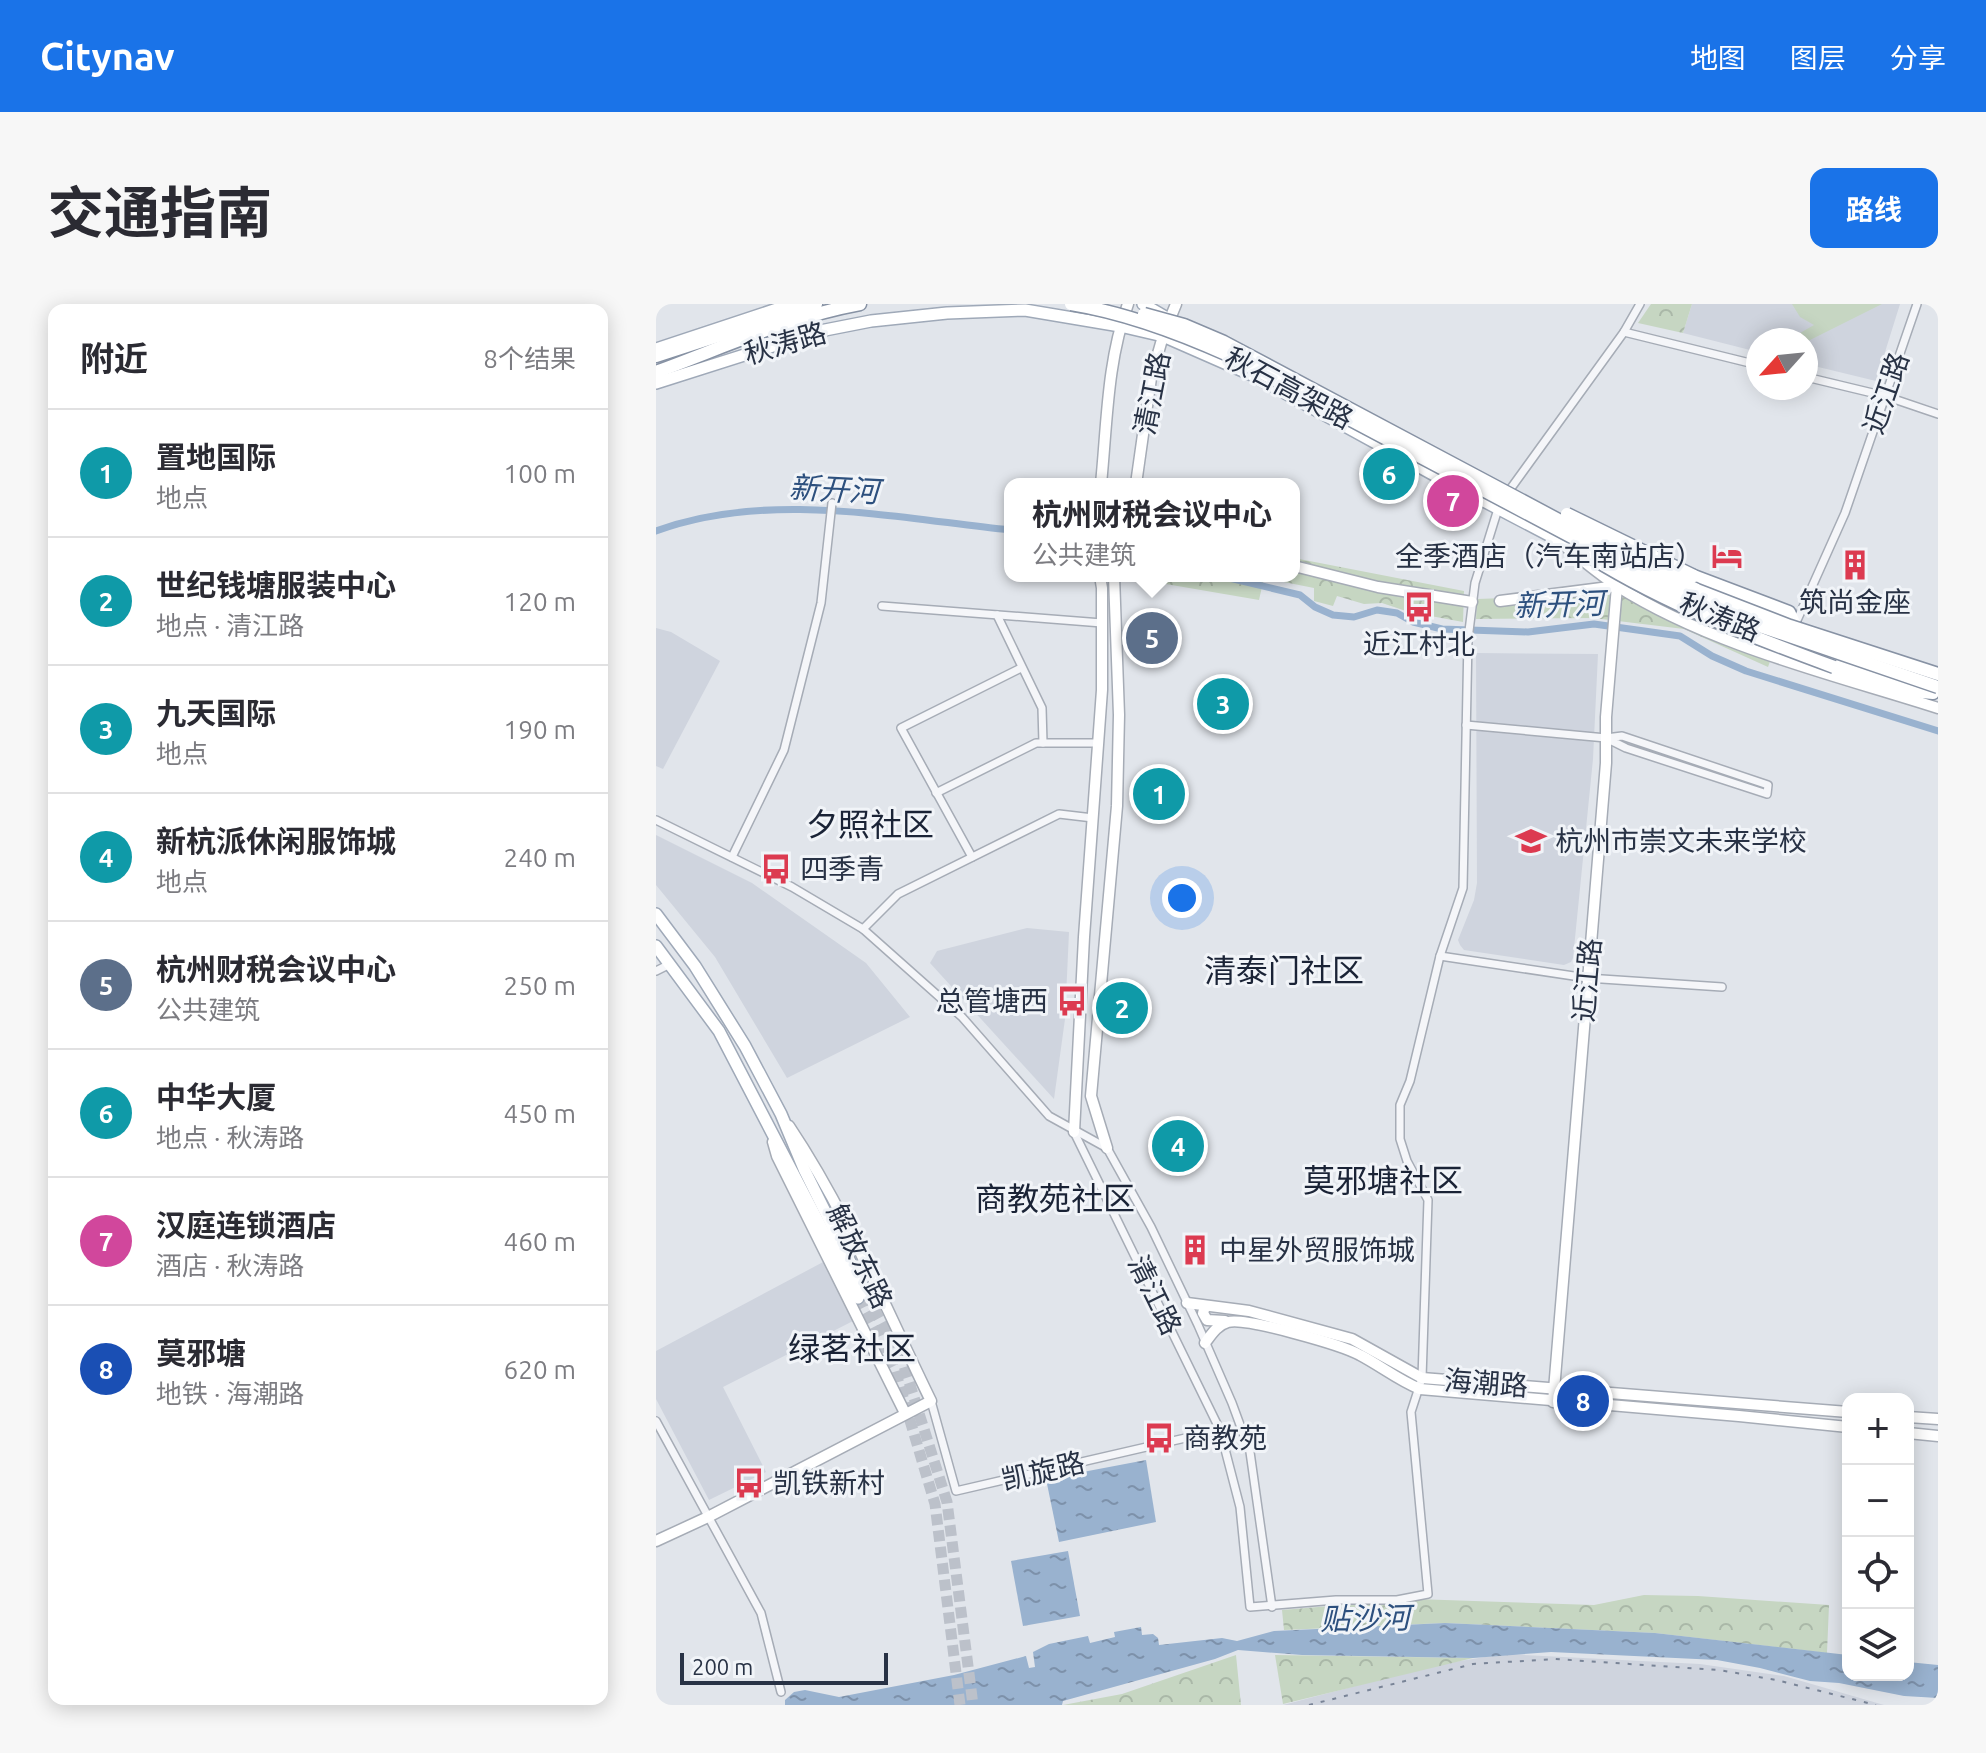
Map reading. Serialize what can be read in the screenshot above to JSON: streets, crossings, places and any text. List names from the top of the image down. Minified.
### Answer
{"streets":{"highway":["秋石高架路"],"main road":["秋涛路","清江路","近江路","解放东路","海潮路"],"street":["凯旋路"]},"crossings":[["秋涛路","秋石高架路"],["秋涛路","清江路"],["秋涛路","近江路"],["清江路","海潮路"],["清江路","凯旋路"],["近江路","海潮路"],["解放东路","凯旋路"]],"districts":["夕照社区","清泰门社区","莫邪塘社区","商教苑社区","绿茗社区"],"water":["新开河","贴沙河"],"places":{"hotel":["全季酒店（汽车南站店）"],"building":["筑尚金座","中星外贸服饰城"],"bus stop":["近江村北","四季青","总管塘西","商教苑","凯铁新村"],"school or university":["杭州市崇文未来学校"]},"scale_bar":"200 m","north":"bottom left","page":{"header":"Citynav","nav":["地图","图层","分享"],"title":"交通指南","buttons":"路线","heading":["附近","8个结果"],"list":[{"mark":"1","name":"置地国际","note":"地点","value":"100 m"},{"mark":"2","name":"世纪钱塘服装中心","note":"地点 · 清江路","value":"120 m"},{"mark":"3","name":"九天国际","note":"地点","value":"190 m"},{"mark":"4","name":"新杭派休闲服饰城","note":"地点","value":"240 m"},{"mark":"5","name":"杭州财税会议中心","note":"公共建筑","value":"250 m"},{"mark":"6","name":"中华大厦","note":"地点 · 秋涛路","value":"450 m"},{"mark":"7","name":"汉庭连锁酒店","note":"酒店 · 秋涛路","value":"460 m"},{"mark":"8","name":"莫邪塘","note":"地铁 · 海潮路","value":"620 m"}],"pins":["6","7","5","3","1","2","4","8"],"popup":["杭州财税会议中心","公共建筑"],"map_buttons":["+","−"],"scale":"200 m"}}
